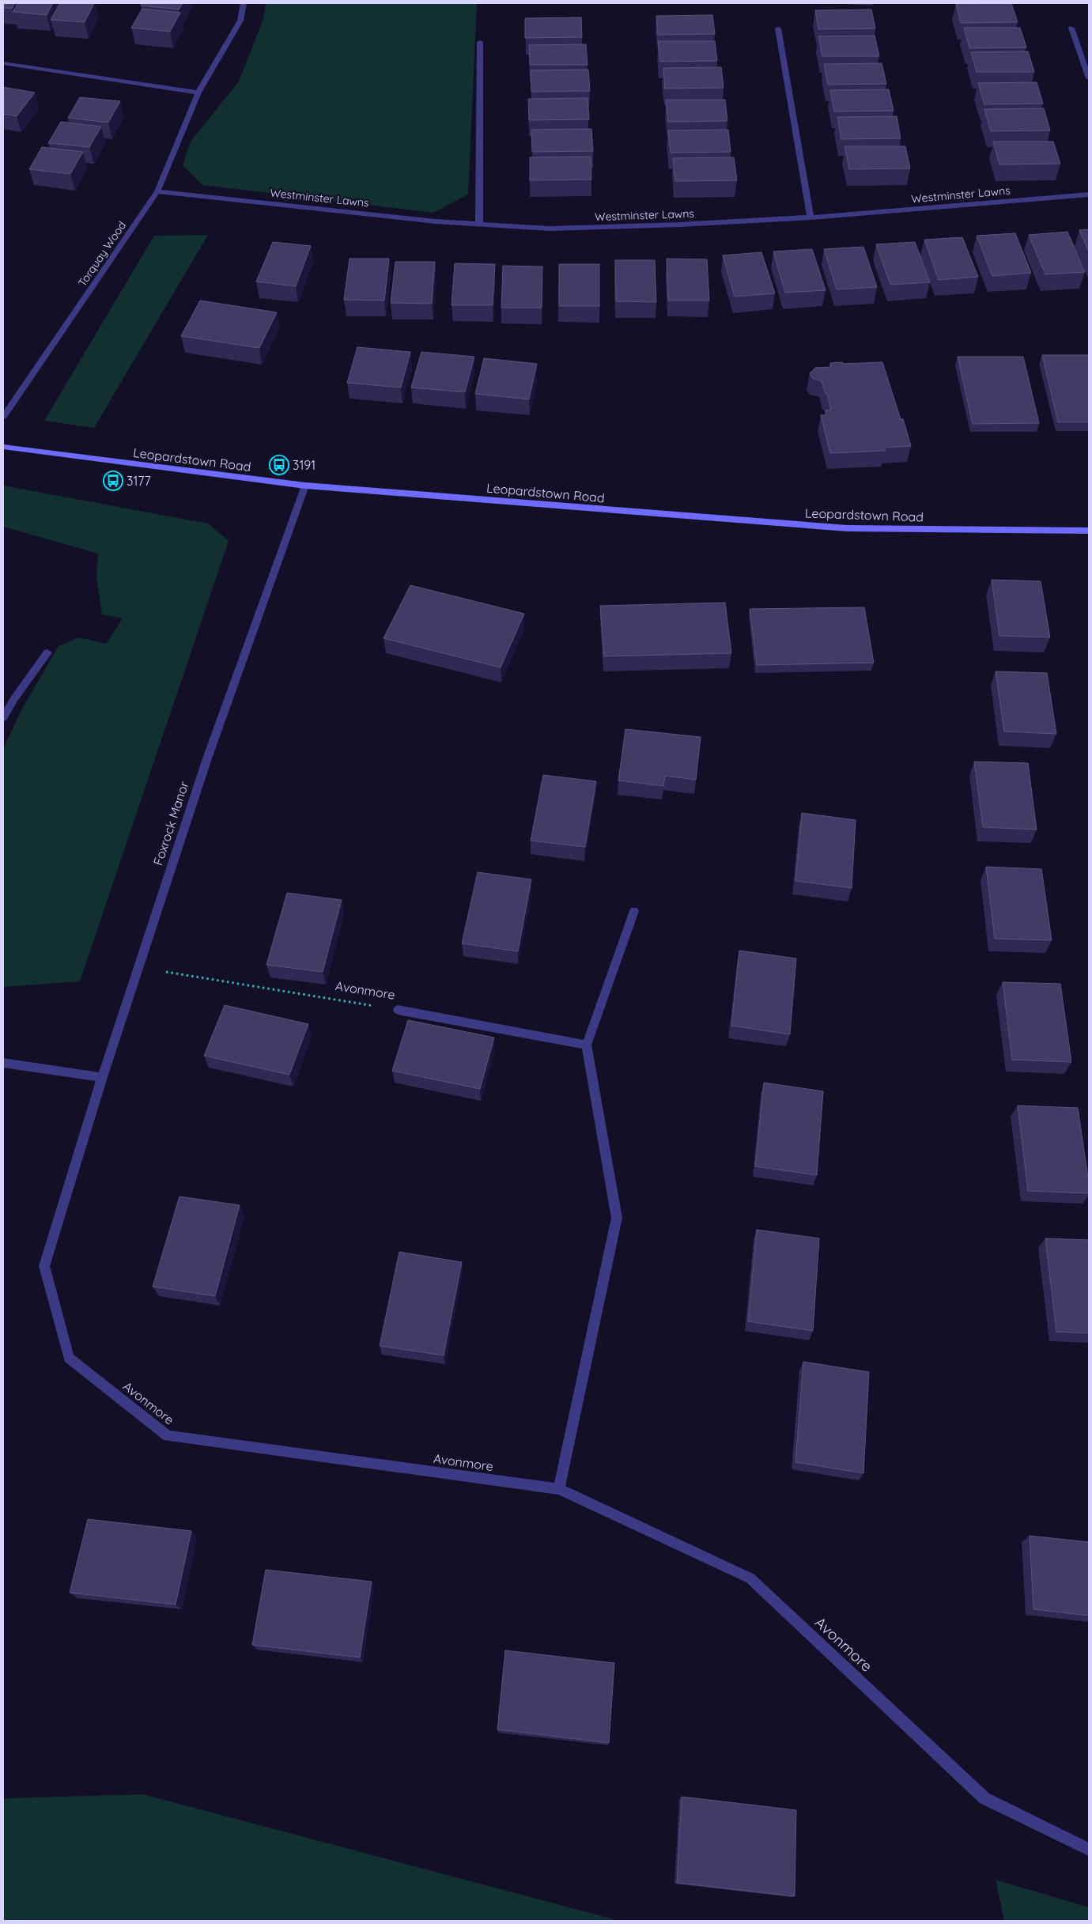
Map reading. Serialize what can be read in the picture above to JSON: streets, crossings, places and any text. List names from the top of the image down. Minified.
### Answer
{"streets":{"main road":["Leopardstown Road"],"street":["Westminster Lawns","Torquay Wood","Foxrock Manor","Avonmore"]},"crossings":[["Westminster Lawns","Torquay Wood"],["Leopardstown Road","Foxrock Manor"],["Foxrock Manor","Avonmore"]],"places":{"bus stop":["3191","3177"]}}
